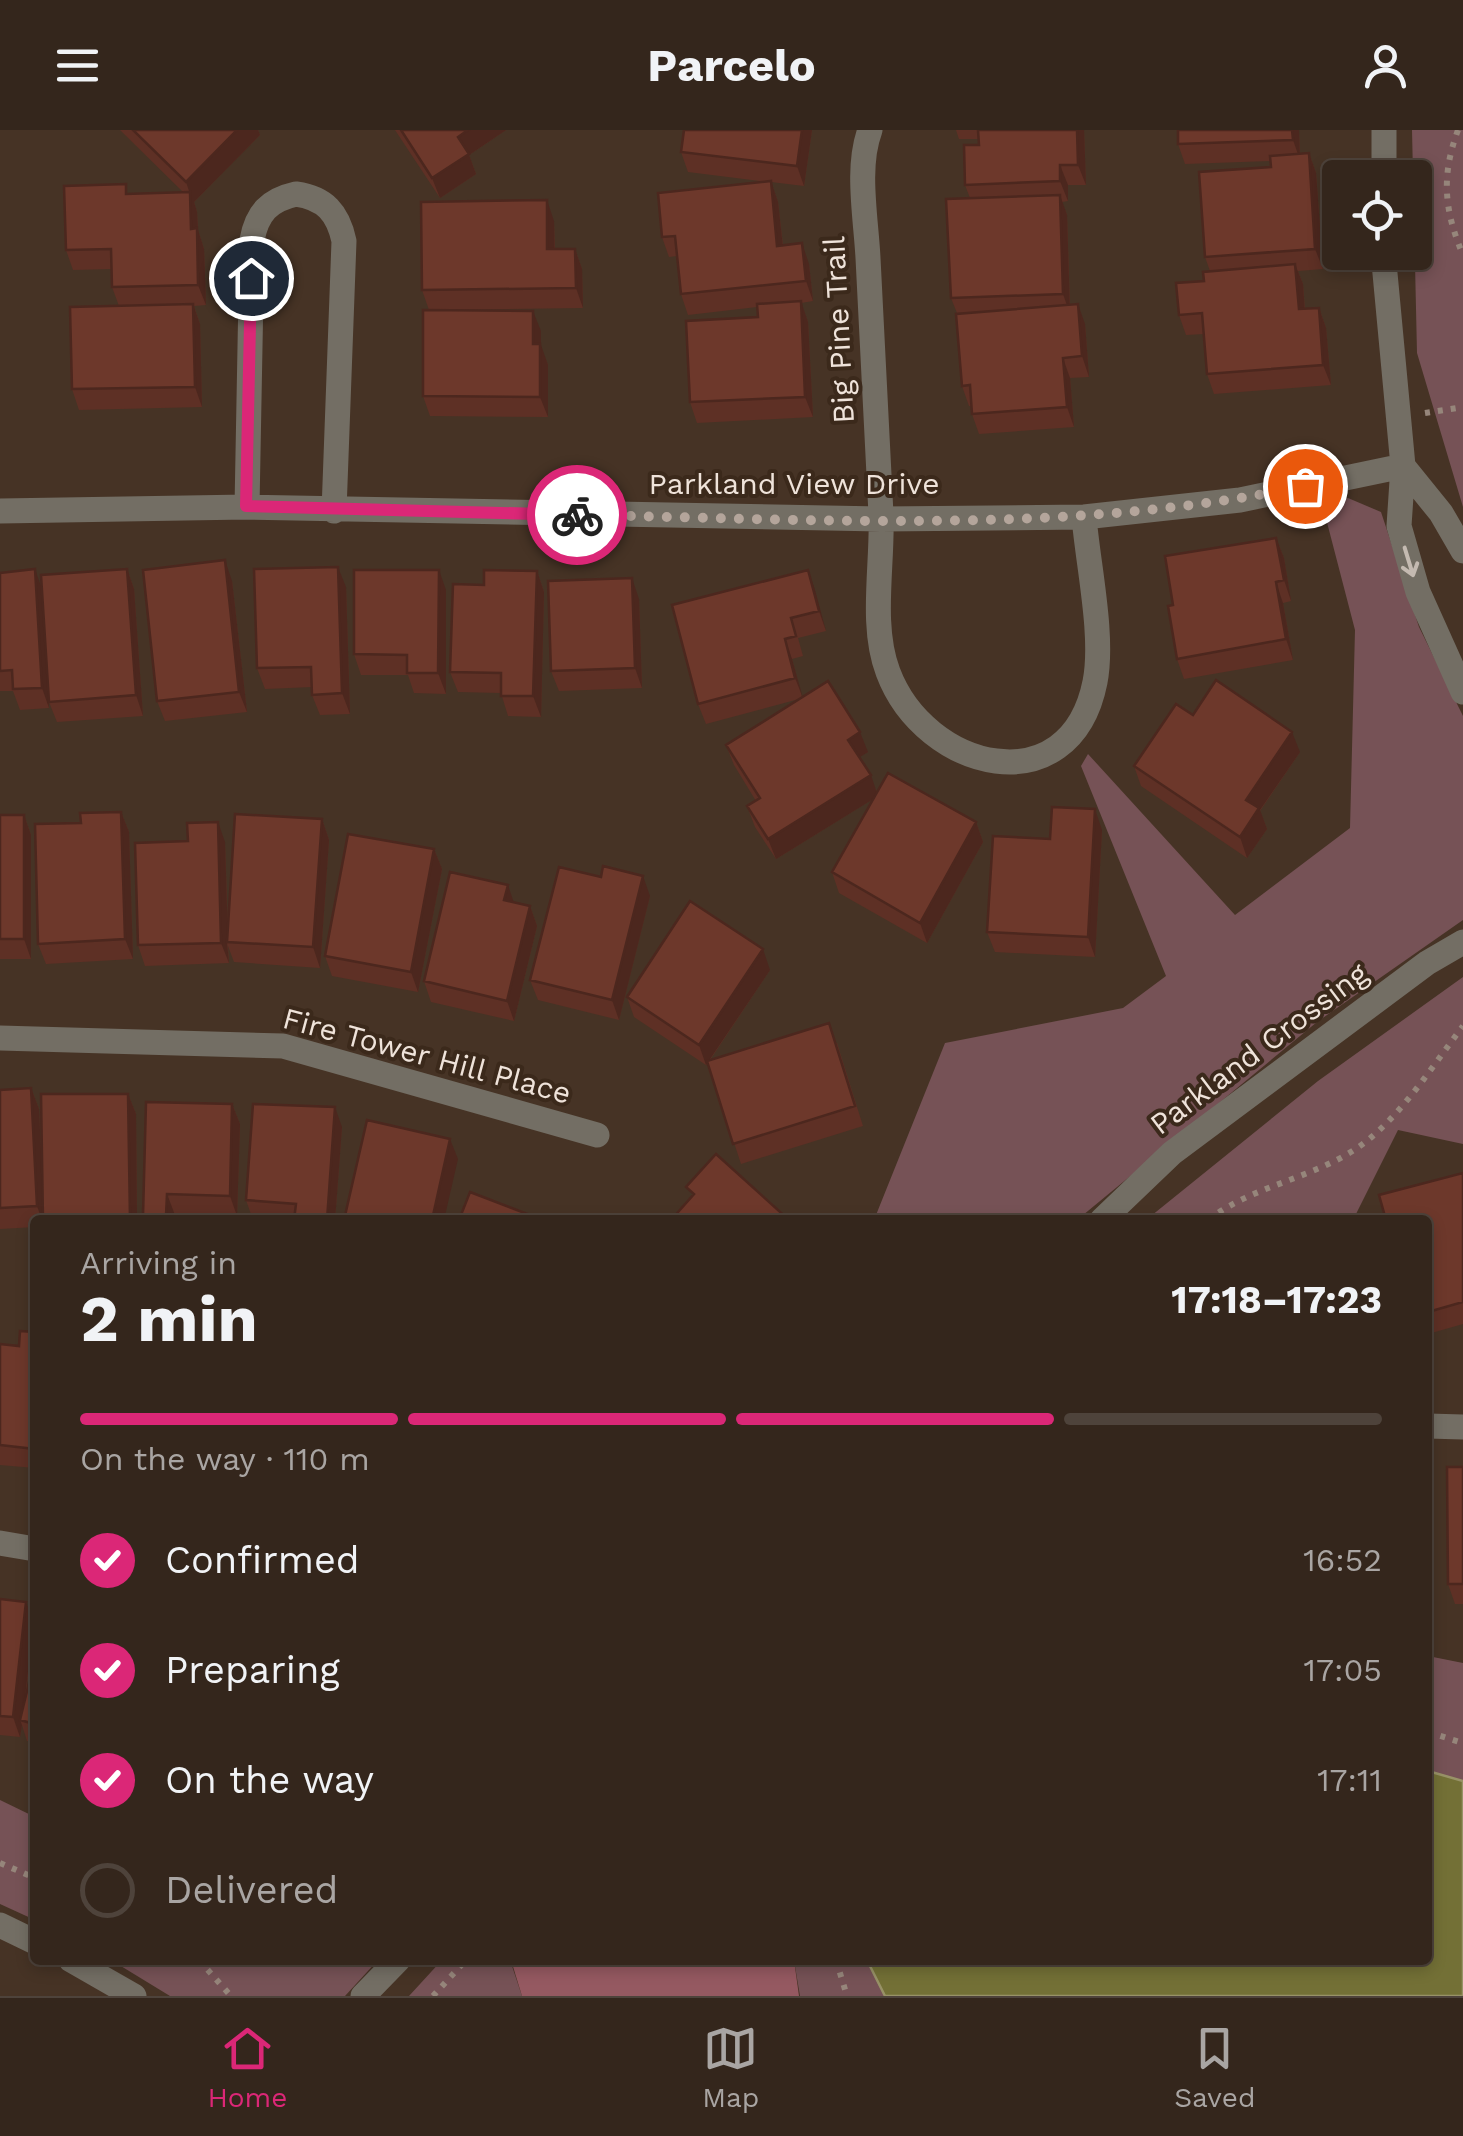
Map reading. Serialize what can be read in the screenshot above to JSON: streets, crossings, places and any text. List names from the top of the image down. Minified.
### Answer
{"streets":{"street":["Big Pine Trail","Parkland View Drive","Parkland Crossing","Fire Tower Hill Place"]},"crossings":[["Big Pine Trail","Parkland View Drive"]],"page":{"header":"Parcelo","heading":["2 min","Arriving in","17:18–17:23"],"bar":"On the way · 110 m","list":[["Confirmed","16:52"],["Preparing","17:05"],["On the way","17:11"],"Delivered"],"tabs":["Home","Map","Saved"]}}
